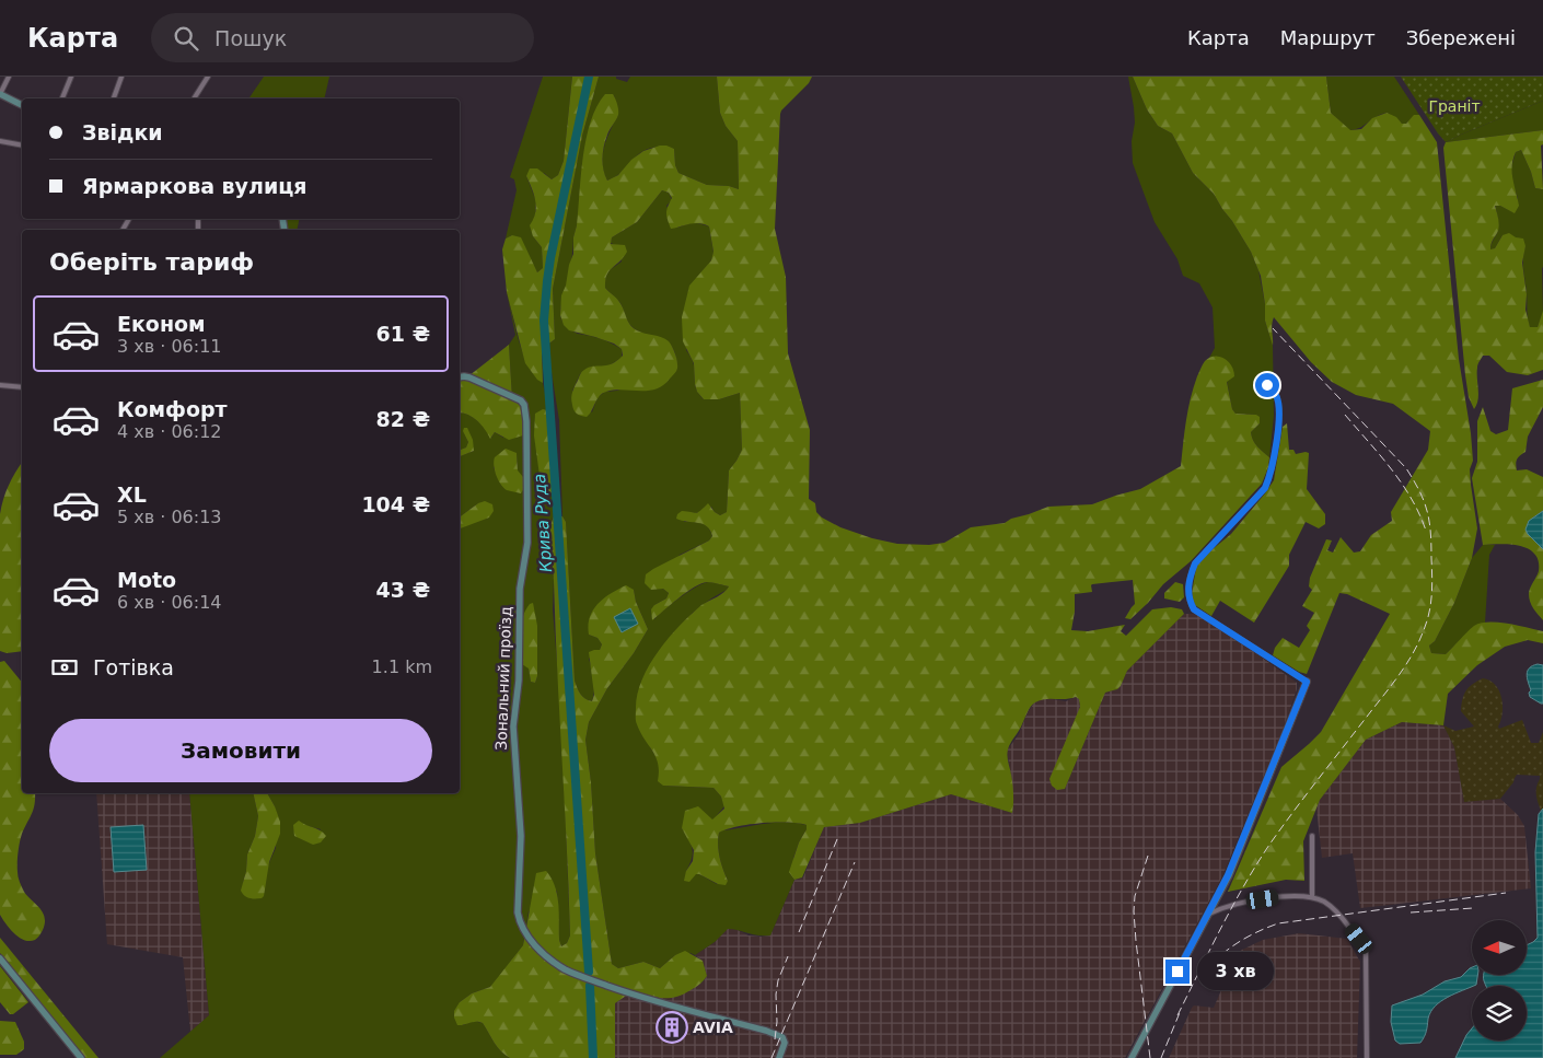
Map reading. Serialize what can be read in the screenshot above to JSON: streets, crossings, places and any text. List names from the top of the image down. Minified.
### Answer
{"streets":{"street":["Зональний проїзд"]},"water":["Крива Руда"],"parks":["Граніт"],"places":{"building":["AVIA"]},"north":"left","page":{"header":"Карта","search":"Пошук","nav":["Карта","Маршрут","Збережені"],"banner":["Звідки","Ярмаркова вулиця"],"heading":"Оберіть тариф","list":[{"name":"Економ","note":"3 хв · 06:11","value":"61 ₴"},{"name":"Комфорт","note":"4 хв · 06:12","value":"82 ₴"},{"name":"XL","note":"5 хв · 06:13","value":"104 ₴"},{"name":"Moto","note":"6 хв · 06:14","value":"43 ₴"}],"pay":["Готівка","1.1 km"],"buttons":"Замовити","bubble":"3 хв"}}
